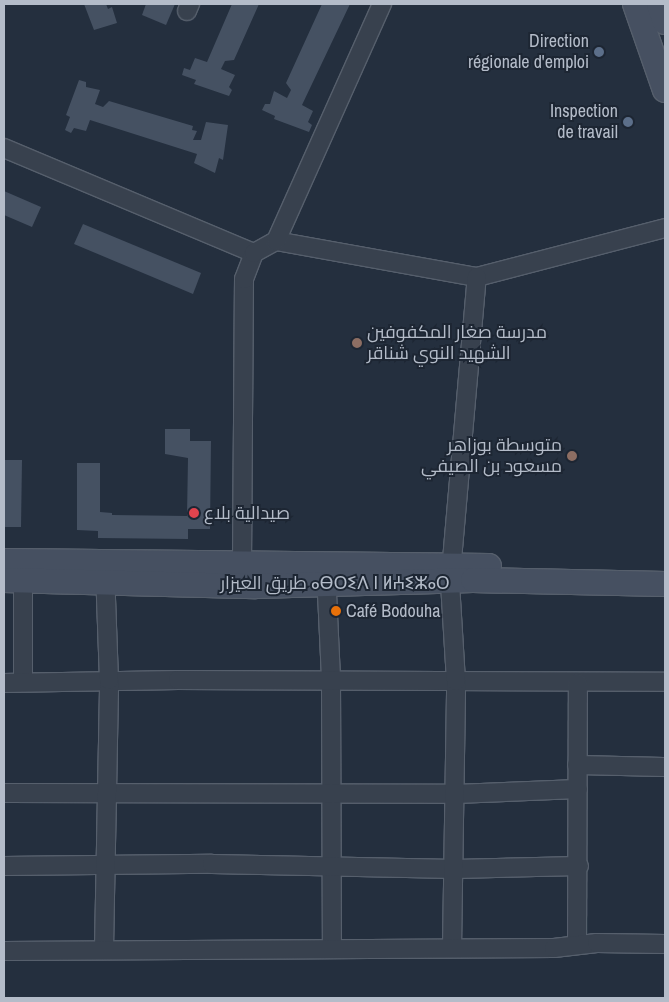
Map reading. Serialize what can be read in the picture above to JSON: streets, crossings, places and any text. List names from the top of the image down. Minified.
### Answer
{"streets":{"main road":["طريق العيزار ⴰⴱⵔⵉⴷ ⵏ ⵍⵄⵉⵣⴰⵔ"]},"places":["Direction régionale d'emploi","Inspection de travail","مدرسة صغار المكفوفين الشهيد النوي شناقر","متوسطة بوزاهر مسعود بن الصيفي","صيدالية بلاع","Café Bodouha"]}
